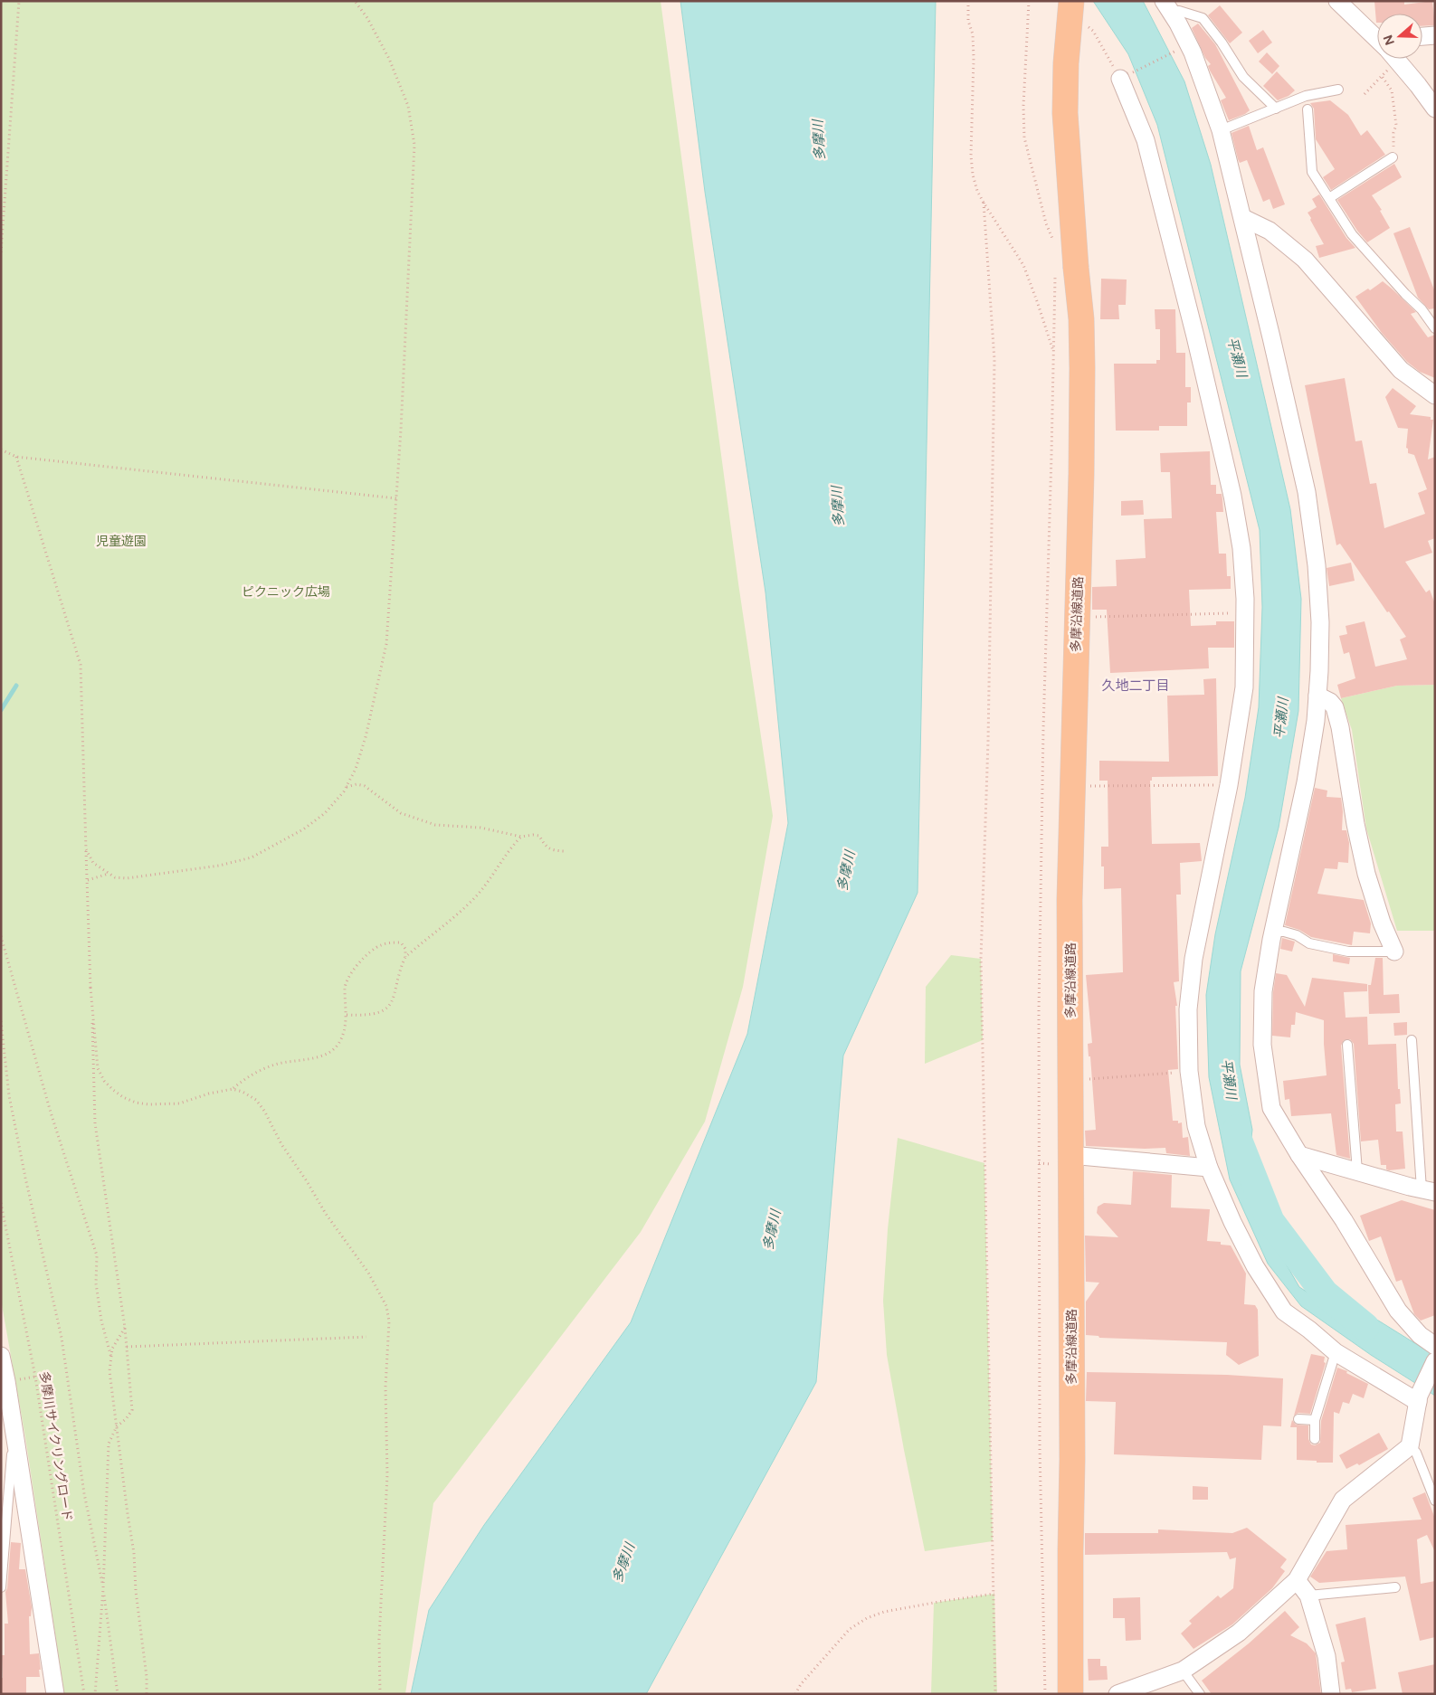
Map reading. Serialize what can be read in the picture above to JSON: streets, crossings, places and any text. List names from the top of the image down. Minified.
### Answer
{"streets":{"main road":["多摩沿線道路"],"path":["多摩川サイクリングロード"]},"districts":["久地二丁目"],"water":["多摩川","平瀬川"],"parks":["児童遊園","ピクニック広場"],"north":"left"}
